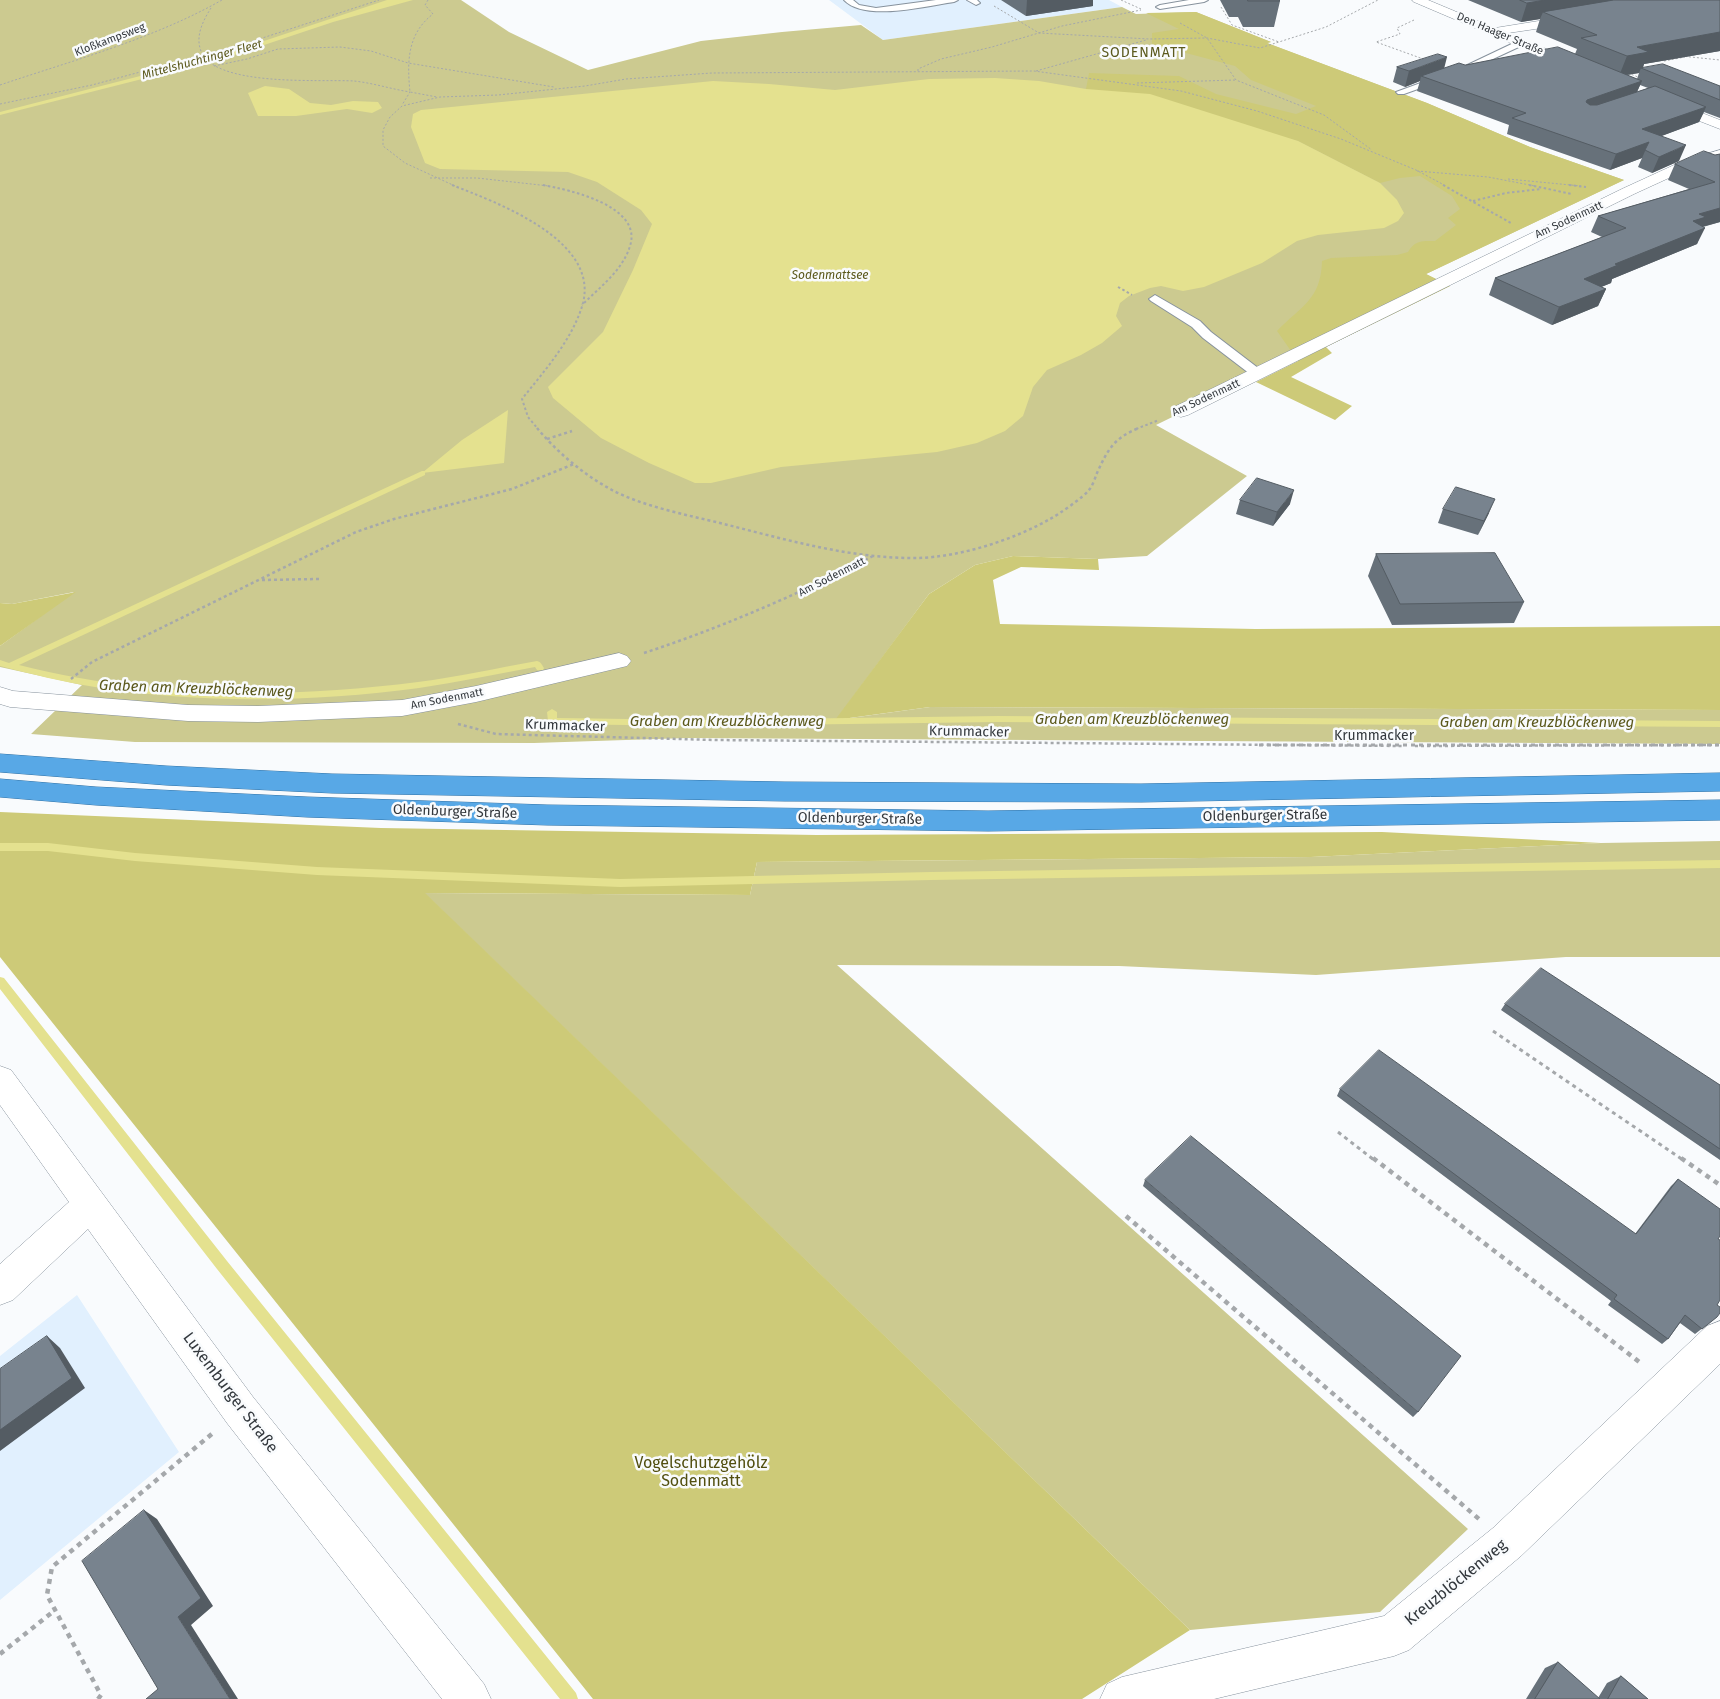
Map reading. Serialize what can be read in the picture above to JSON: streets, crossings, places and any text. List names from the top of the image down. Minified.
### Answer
{"streets":{"highway":["Oldenburger Straße"],"street":["Den Haager Straße","Am Sodenmatt","Luxemburger Straße","Kreuzblöckenweg"],"path":["Kloßkampsweg","Krummacker"]},"crossings":[["Am Sodenmatt","Krummacker"]],"districts":["SODENMATT"],"water":["Mittelshuchtinger Fleet","Sodenmattsee","Graben am Kreuzblöckenweg"],"parks":["Vogelschutzgehölz Sodenmatt"]}
